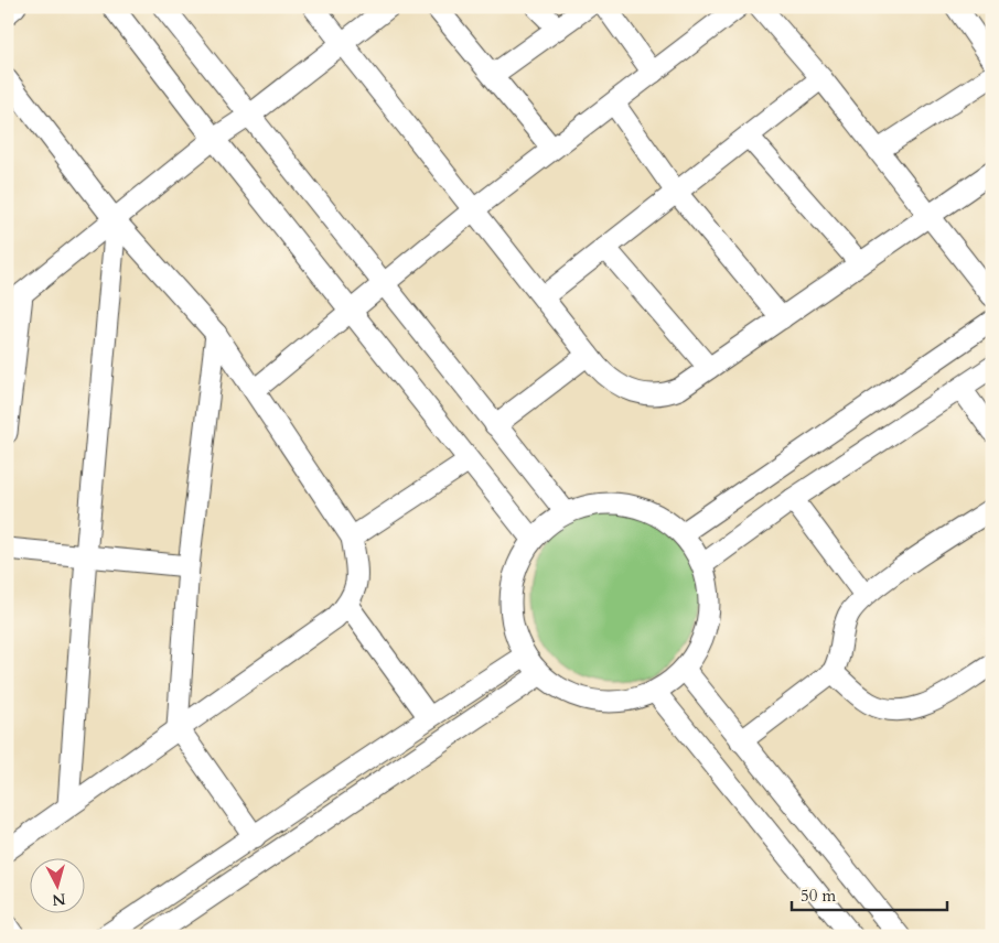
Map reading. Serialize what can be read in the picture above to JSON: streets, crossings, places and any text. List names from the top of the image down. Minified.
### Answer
{"scale_bar":"50 m","north":"bottom"}
